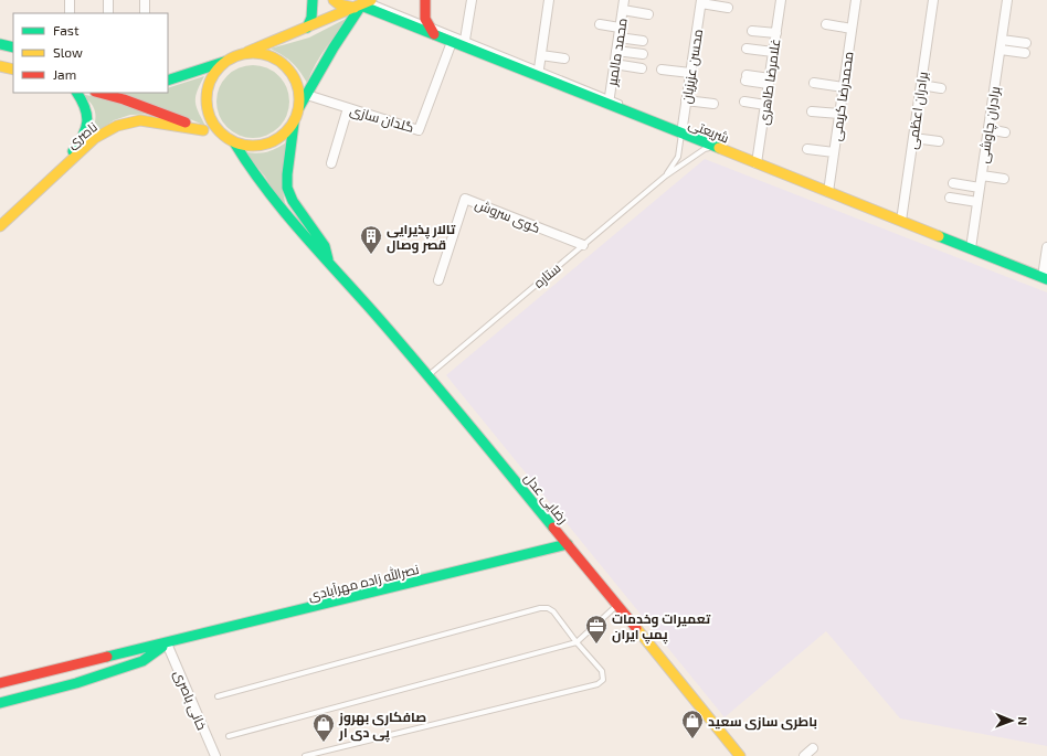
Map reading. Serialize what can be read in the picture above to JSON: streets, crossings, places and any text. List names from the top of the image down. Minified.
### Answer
{"streets":{"main road":["شریعتی","ناصری","رضایی عدل","نصرالله زاده مهرآبادی"],"street":["محمد مالمیر","محسن عزیزیان","غلامرضا طاهری","محمدرضا کریمی","برادران اعظمی","گلدان سازی","برادران چاوشی","کوی سروش","خانی باصری"],"lane":["ستاره"]},"crossings":[["محمد مالمیر","شریعتی"],["محسن عزیزیان","شریعتی"],["محسن عزیزیان","ستاره"],["غلامرضا طاهری","شریعتی"],["محمدرضا کریمی","شریعتی"],["برادران اعظمی","شریعتی"],["گلدان سازی","شریعتی"],["برادران چاوشی","شریعتی"],["شریعتی","ستاره"],["کوی سروش","ستاره"],["ستاره","رضایی عدل"],["رضایی عدل","نصرالله زاده مهرآبادی"],["نصرالله زاده مهرآبادی","خانی باصری"]],"places":{"building":["تالار پذیرایی قصر وصال"],"office":["تعمیرات وخدمات پمپ ایران"],"shop":["باطری سازی سعید","صافکاری بهروز پی دی ار"]},"legend":["Fast","Slow","Jam"],"north":"right"}
